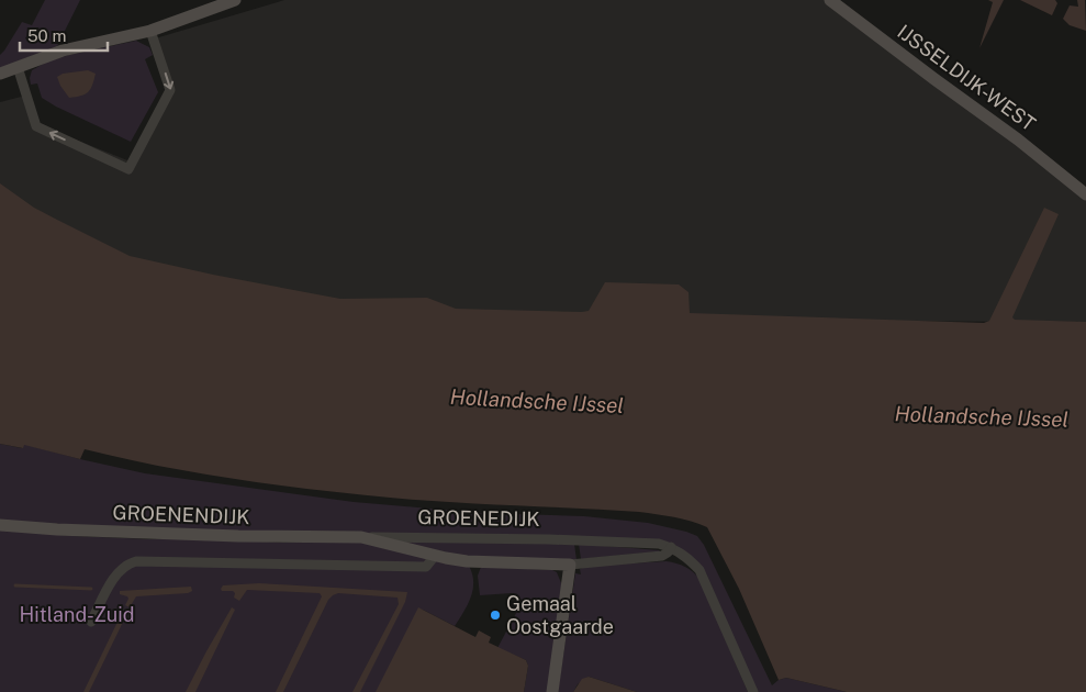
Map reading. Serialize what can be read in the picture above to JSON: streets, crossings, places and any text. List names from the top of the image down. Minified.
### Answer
{"streets":{"street":["IJSSELDIJK-WEST","GROENENDIJK","GROENEDIJK"]},"crossings":[["GROENENDIJK","GROENEDIJK"]],"water":["Hollandsche IJssel"],"parks":["Hitland-Zuid"],"places":["Gemaal Oostgaarde"],"scale_bar":"50 m"}
